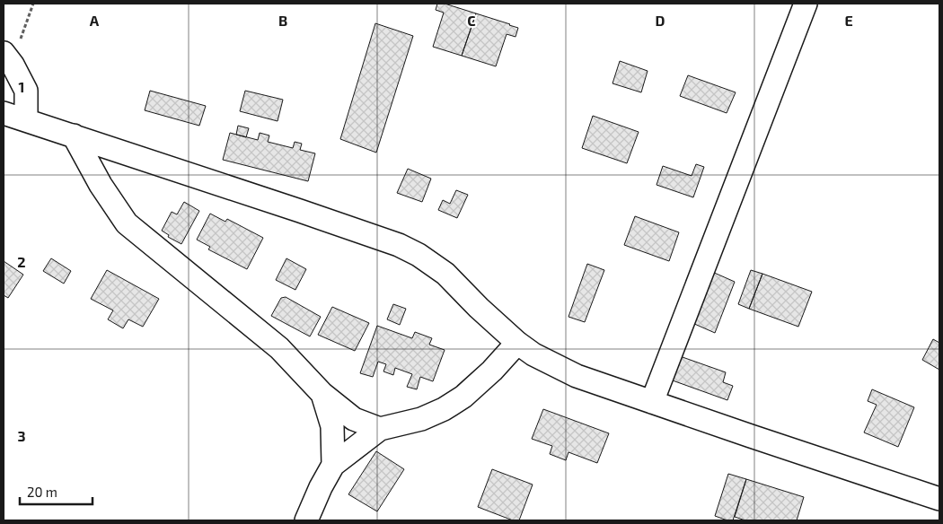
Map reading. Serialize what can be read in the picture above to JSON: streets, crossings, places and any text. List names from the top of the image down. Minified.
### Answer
{"scale_bar":"20 m","grid":{"columns":["A","B","C","D","E"],"rows":["1","2","3"]}}
